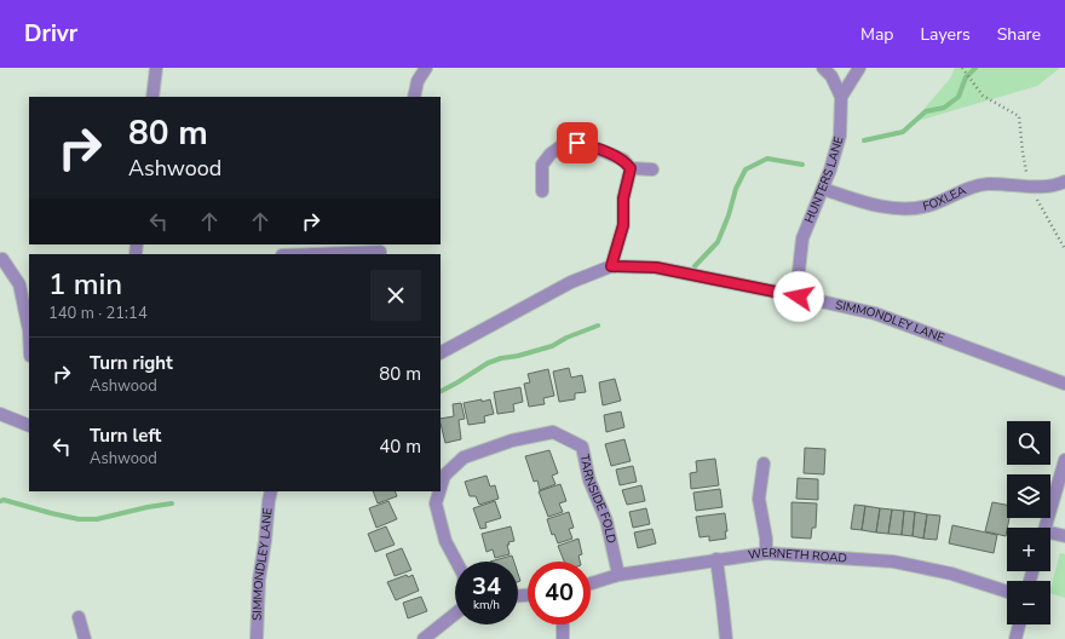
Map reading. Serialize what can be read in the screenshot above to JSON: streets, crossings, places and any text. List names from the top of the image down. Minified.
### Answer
{"streets":{"street":["HUNTERS LANE","FOXLEA","SIMMONDLEY LANE","TARNSIDE FOLD","WERNETH ROAD"]},"crossings":[["HUNTERS LANE","FOXLEA"],["HUNTERS LANE","SIMMONDLEY LANE"],["TARNSIDE FOLD","WERNETH ROAD"]],"page":{"header":"Drivr","nav":["Map","Layers","Share"],"turn":["80 m","Ashwood"],"heading":["1 min","140 m · 21:14"],"list":[{"name":"Turn right","note":"Ashwood","value":"80 m"},{"name":"Turn left","note":"Ashwood","value":"40 m"}],"map_buttons":["+","−"],"speed":"34 km/h","limit":"40"}}
